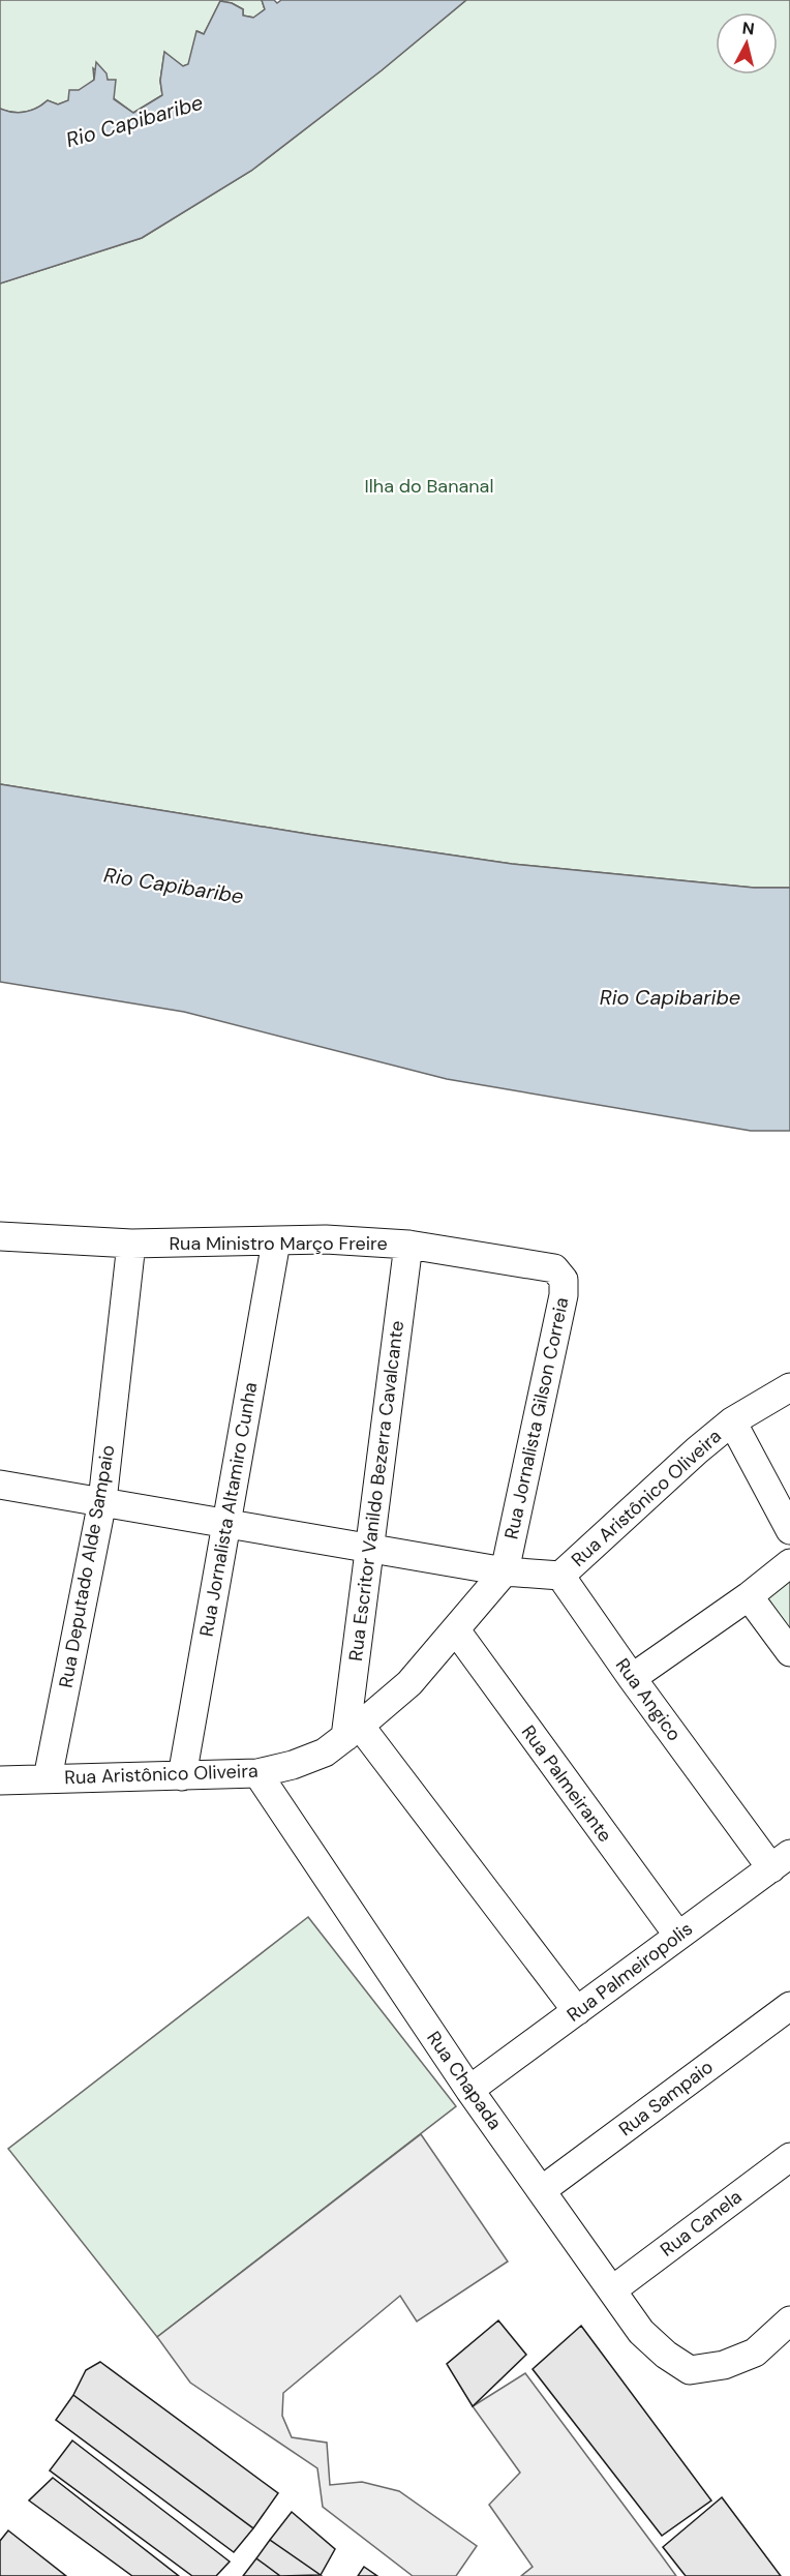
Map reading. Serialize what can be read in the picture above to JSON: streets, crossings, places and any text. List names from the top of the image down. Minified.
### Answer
{"streets":{"street":["Rua Ministro Março Freire","Rua Jornalista Gilson Correia","Rua Escritor Vanildo Bezerra Cavalcante","Rua Aristônico Oliveira","Rua Jornalista Altamiro Cunha","Rua Deputado Alde Sampaio","Rua Angico","Rua Palmeirante","Rua Palmeiropolis","Rua Chapada","Rua Sampaio","Rua Canela"]},"crossings":[["Rua Ministro Março Freire","Rua Jornalista Gilson Correia"],["Rua Ministro Março Freire","Rua Escritor Vanildo Bezerra Cavalcante"],["Rua Ministro Março Freire","Rua Jornalista Altamiro Cunha"],["Rua Ministro Março Freire","Rua Deputado Alde Sampaio"],["Rua Jornalista Gilson Correia","Rua Aristônico Oliveira"],["Rua Escritor Vanildo Bezerra Cavalcante","Rua Aristônico Oliveira"],["Rua Aristônico Oliveira","Rua Jornalista Altamiro Cunha"],["Rua Aristônico Oliveira","Rua Deputado Alde Sampaio"],["Rua Aristônico Oliveira","Rua Angico"],["Rua Aristônico Oliveira","Rua Palmeirante"],["Rua Aristônico Oliveira","Rua Chapada"],["Rua Angico","Rua Palmeiropolis"],["Rua Palmeirante","Rua Palmeiropolis"],["Rua Palmeiropolis","Rua Chapada"],["Rua Chapada","Rua Sampaio"],["Rua Chapada","Rua Canela"]],"water":["Rio Capibaribe"],"parks":["Ilha do Bananal"],"north":"top"}
